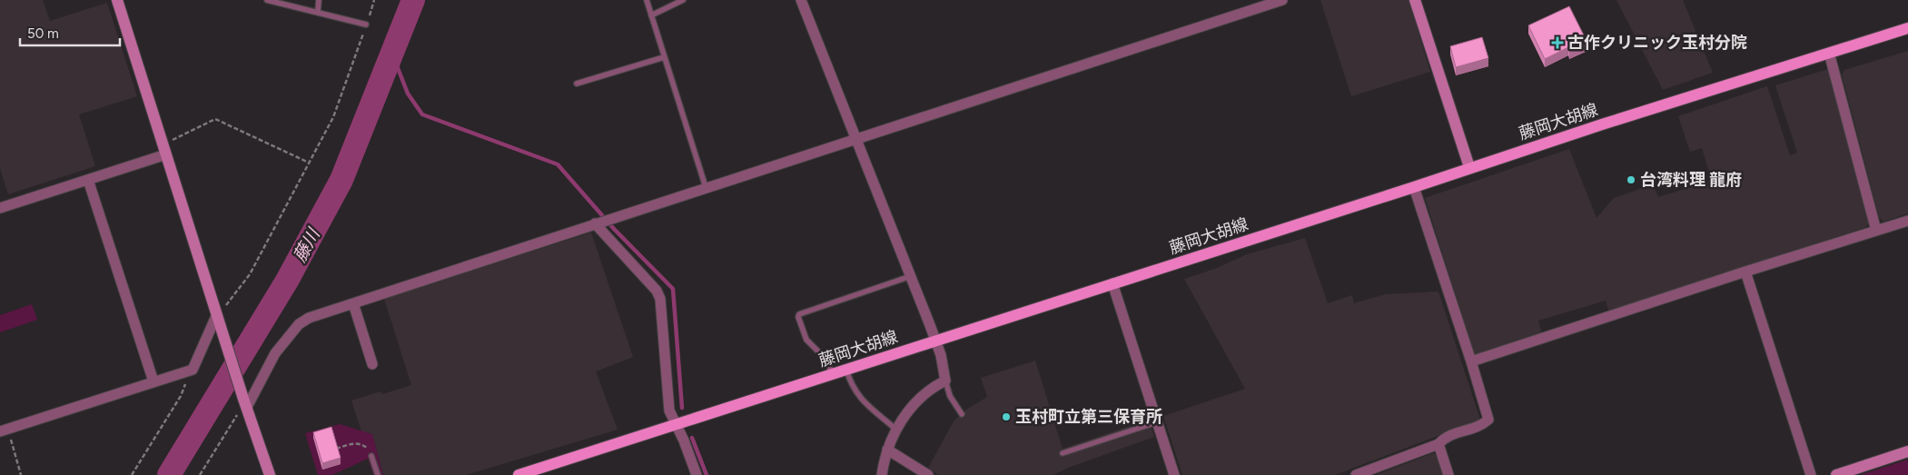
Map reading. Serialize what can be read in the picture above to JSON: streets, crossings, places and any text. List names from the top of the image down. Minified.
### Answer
{"streets":{"main road":["藤岡大胡線"]},"water":["藤川"],"places":{"health":["古作クリニック玉村分院"],"other":["台湾料理 龍府","玉村町立第三保育所"]},"scale_bar":"50 m"}
